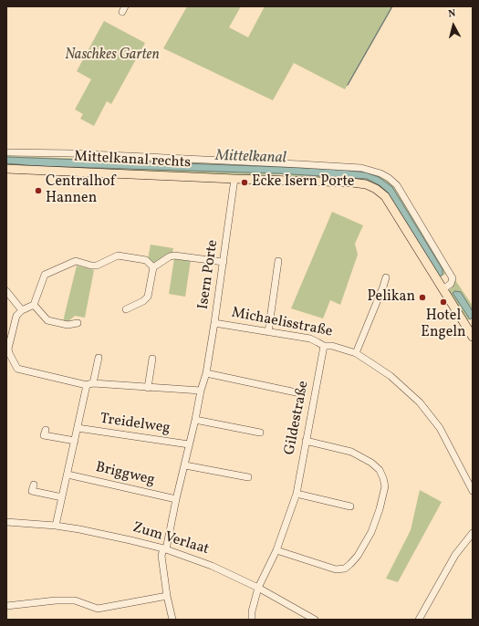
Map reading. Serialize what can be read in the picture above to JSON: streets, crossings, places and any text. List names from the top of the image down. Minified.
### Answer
{"streets":{"main road":["Mittelkanal rechts"],"street":["Isern Porte","Michaelisstraße","Gildestraße","Treidelweg","Briggweg","Zum Verlaat"]},"crossings":[["Mittelkanal rechts","Isern Porte"],["Isern Porte","Michaelisstraße"],["Isern Porte","Treidelweg"],["Isern Porte","Briggweg"],["Isern Porte","Zum Verlaat"],["Michaelisstraße","Gildestraße"],["Gildestraße","Zum Verlaat"]],"water":["Mittelkanal"],"parks":["Naschkes Garten"],"places":["Ecke Isern Porte","Centralhof Hannen","Pelikan","Hotel Engeln"],"north":"top"}
